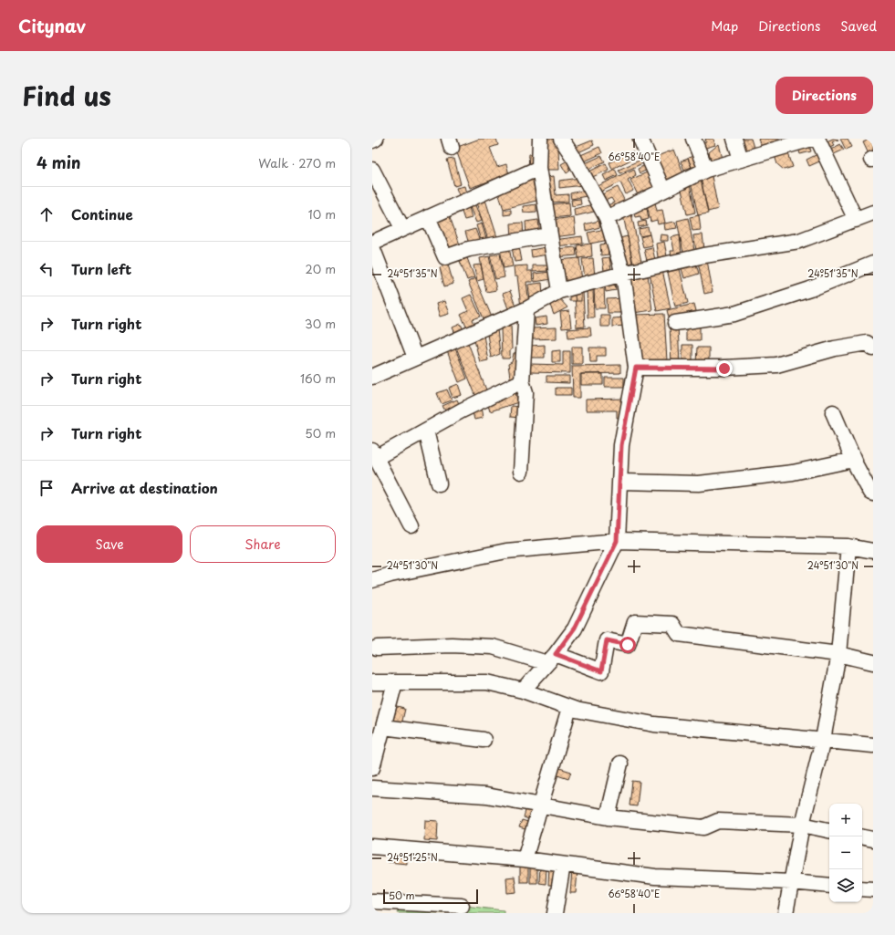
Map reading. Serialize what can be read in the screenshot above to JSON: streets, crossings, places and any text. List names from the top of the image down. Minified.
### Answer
{"scale_bar":"50 m","page":{"header":"Citynav","nav":["Map","Directions","Saved"],"title":"Find us","buttons":["Directions",["Save","Share"]],"heading":["4 min","Walk · 270 m"],"list":[["Continue","10 m"],["Turn left","20 m"],["Turn right","30 m"],["Turn right","160 m"],["Turn right","50 m"],"Arrive at destination"],"map_buttons":["+","−"],"scale":"50 m"},"coordinates":["66°58'40\"E","24°51'35\"N","24°51'30\"N","24°51'25\"N"]}
